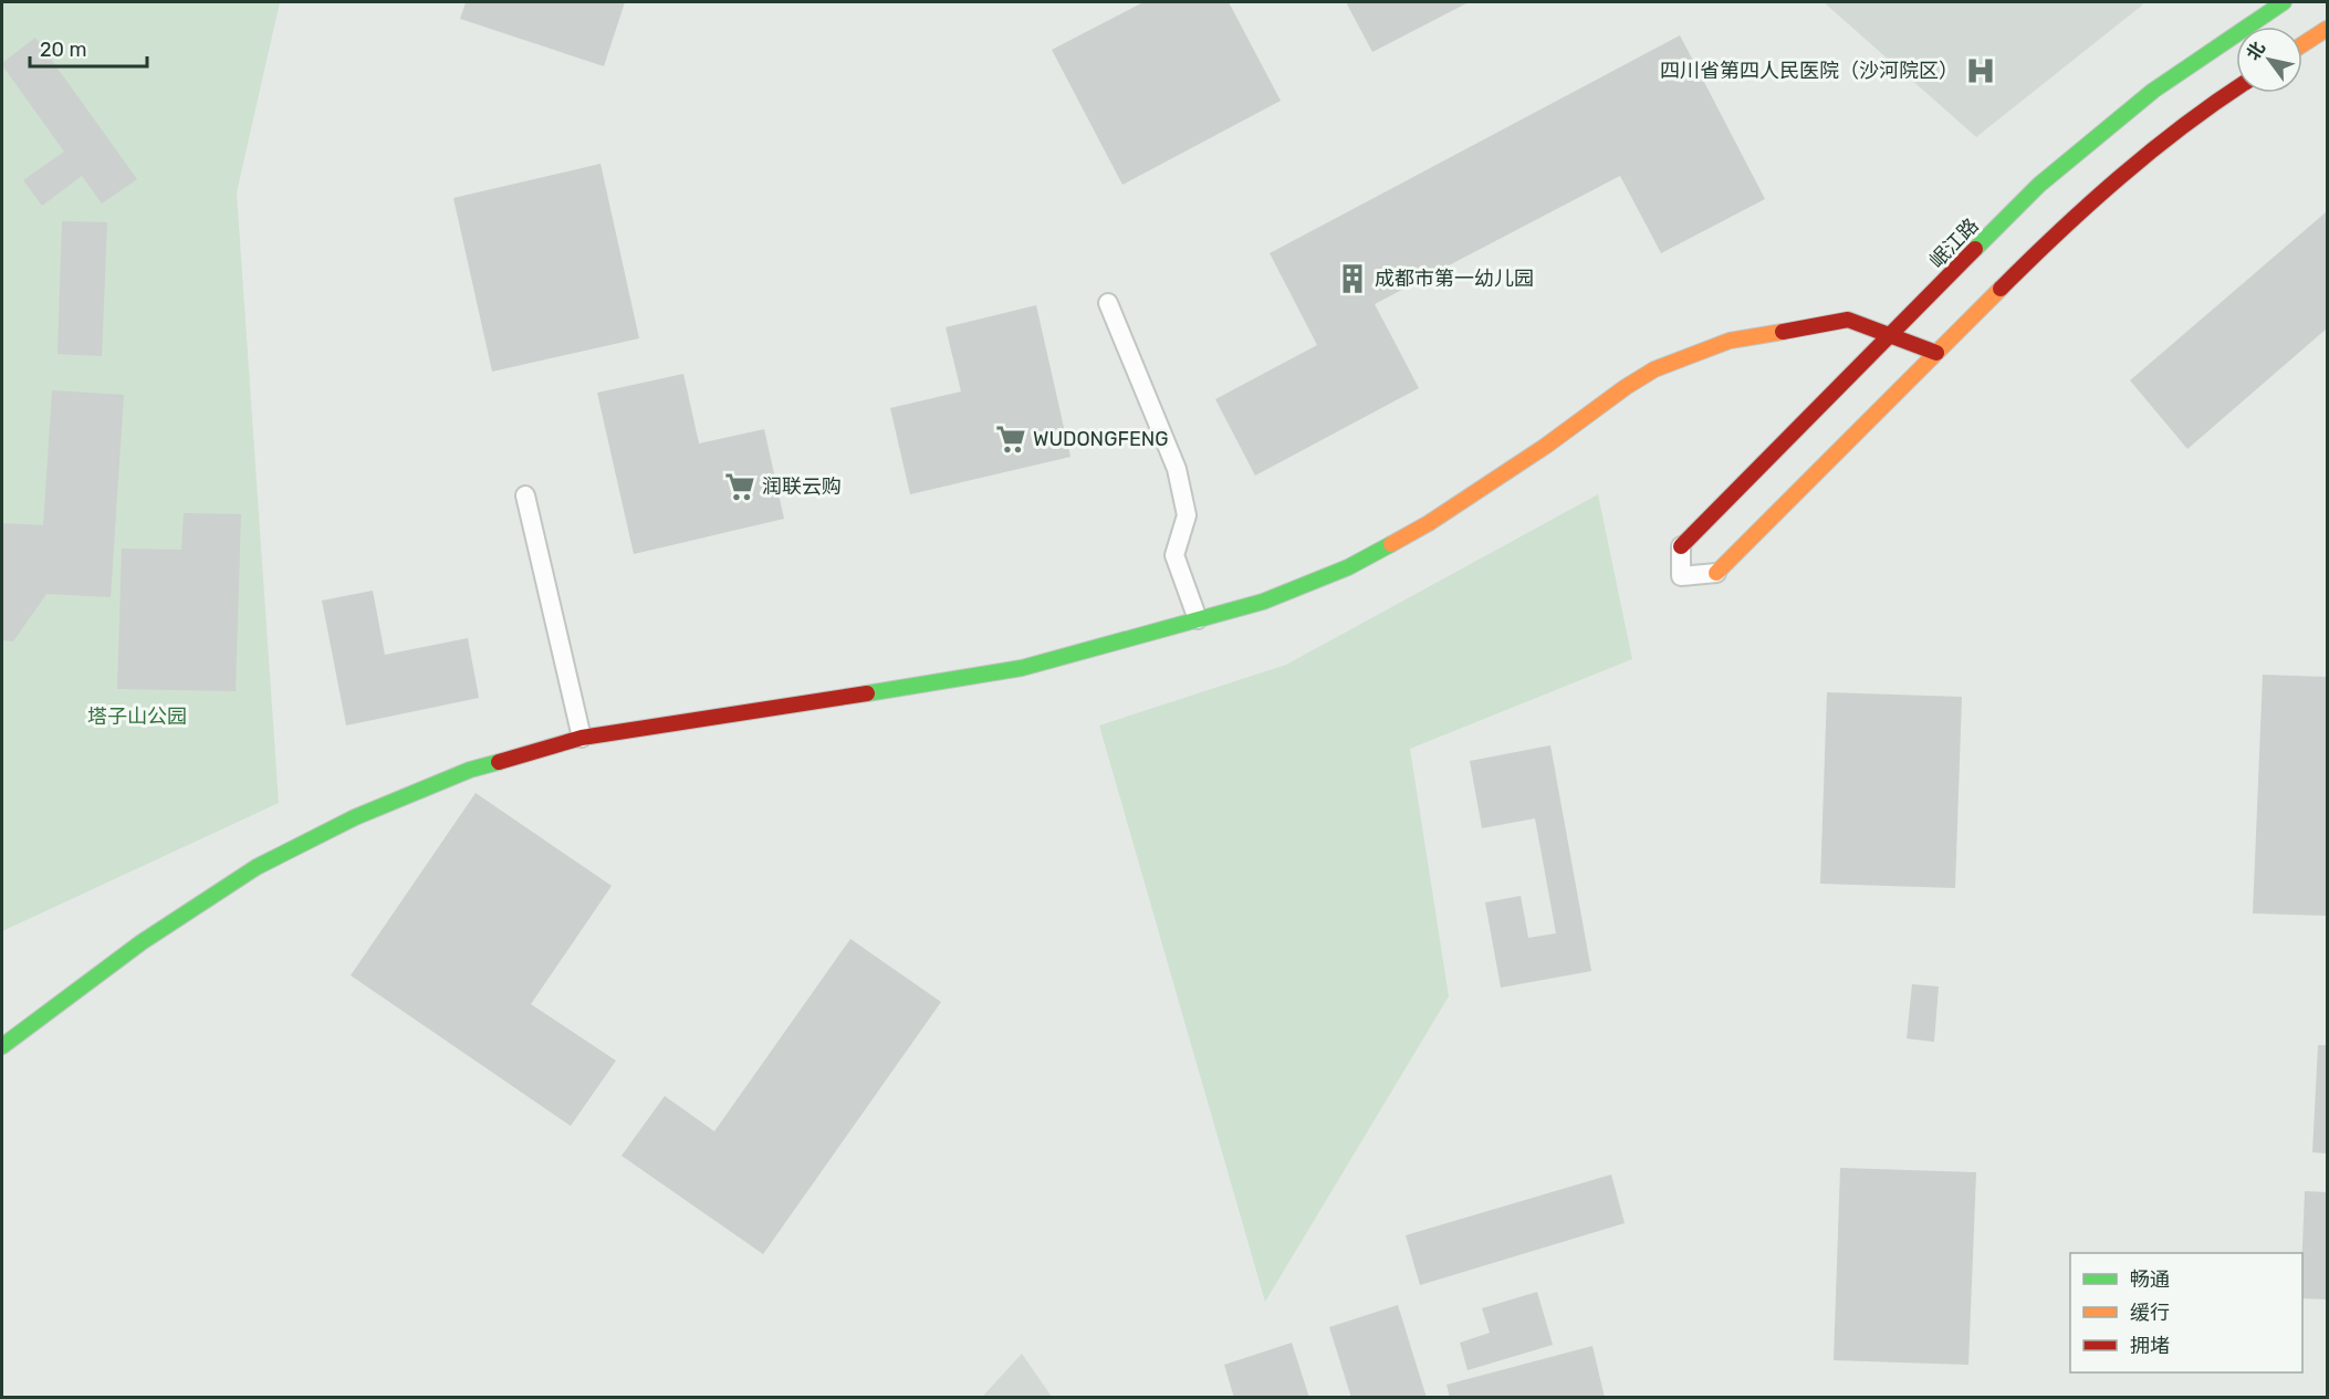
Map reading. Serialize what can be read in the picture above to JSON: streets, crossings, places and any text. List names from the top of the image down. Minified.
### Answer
{"streets":{"street":["岷江路"]},"parks":["塔子山公园"],"places":{"hospital":["四川省第四人民医院（沙河院区）"],"building":["成都市第一幼儿园"],"supermarket":["WUDONGFENG","润联云购"]},"legend":["畅通","缓行","拥堵"],"scale_bar":"20 m","north":"top left"}
